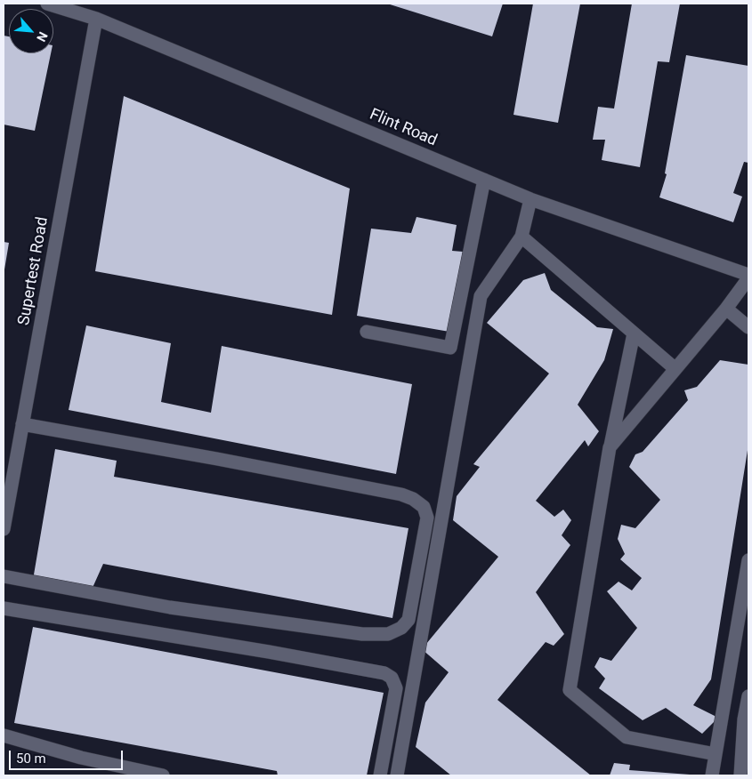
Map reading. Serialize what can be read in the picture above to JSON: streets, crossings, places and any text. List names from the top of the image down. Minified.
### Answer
{"streets":{"street":["Flint Road","Supertest Road"]},"crossings":[["Flint Road","Supertest Road"]],"scale_bar":"50 m","north":"bottom right"}
